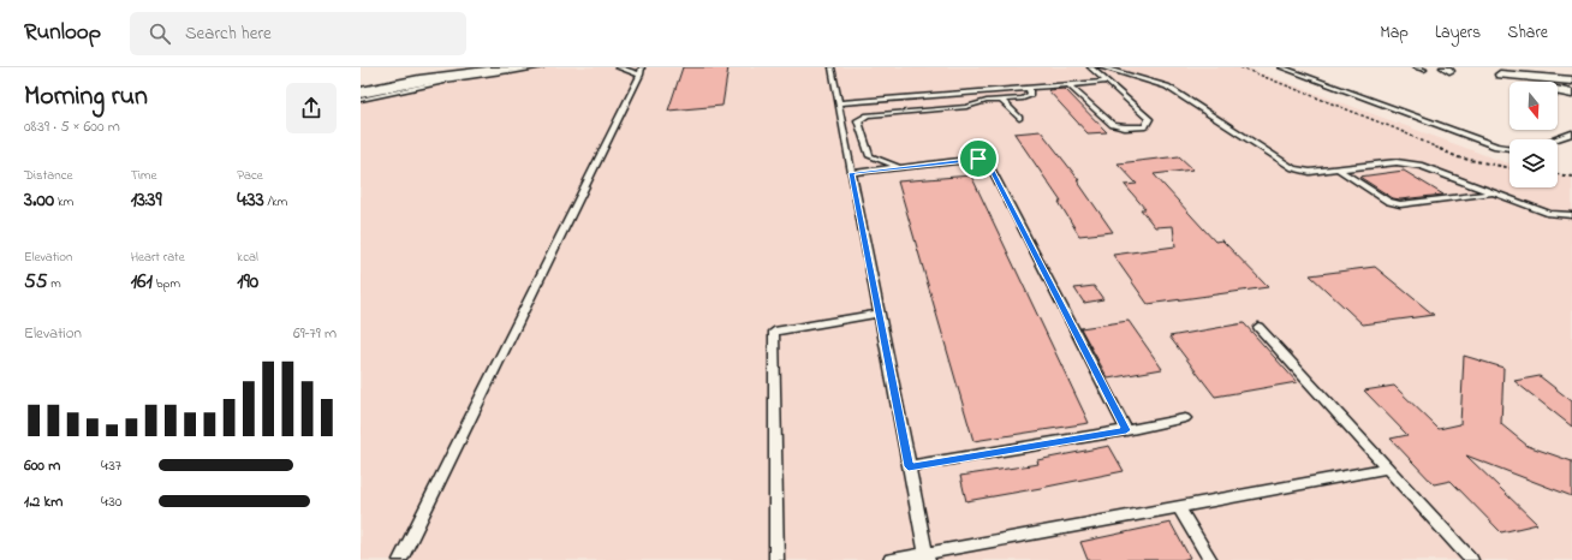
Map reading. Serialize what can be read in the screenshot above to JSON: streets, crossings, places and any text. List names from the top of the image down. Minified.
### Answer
{"north":"bottom","page":{"header":"Runloop","search":"Search here","nav":["Map","Layers","Share"],"heading":["Morning run","08:39 · 5 × 600 m"],"stats":[["Distance","3.00 km"],["Time","13:39"],["Pace","4:33 /km"],["Elevation","55 m"],["Heart rate","161 bpm"],["kcal","190"]],"chart":["Elevation","69–79 m"],"list":[{"name":"600 m","note":"4:37"},{"name":"1.2 km","note":"4:30"}]}}
